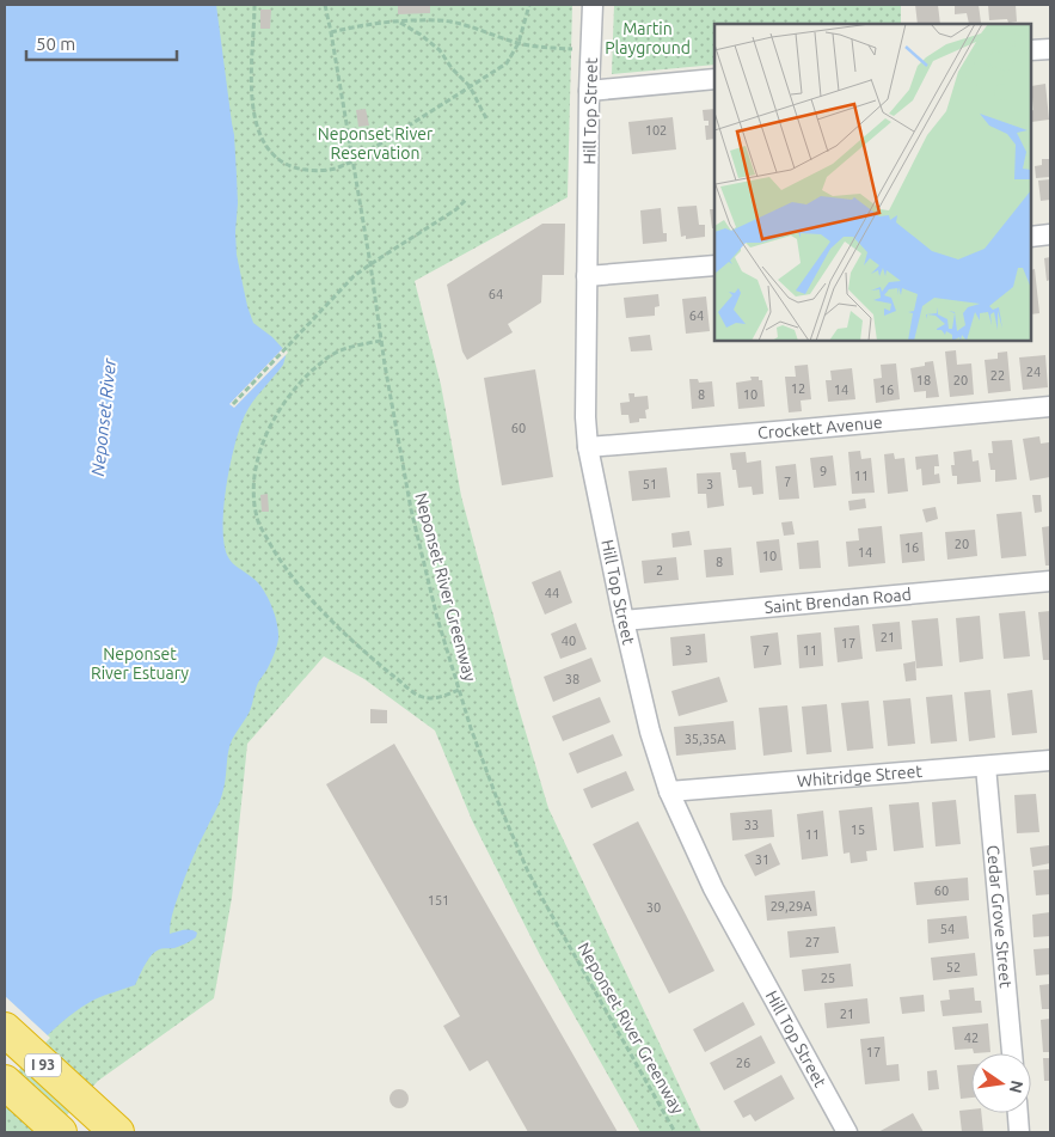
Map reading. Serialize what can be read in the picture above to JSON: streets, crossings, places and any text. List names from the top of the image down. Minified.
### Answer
{"streets":{"highway":["I 93"],"street":["Hill Top Street","Crockett Avenue","Saint Brendan Road","Whitridge Street","Cedar Grove Street"],"path":["Neponset River Greenway"]},"crossings":[["Hill Top Street","Crockett Avenue"],["Hill Top Street","Saint Brendan Road"],["Hill Top Street","Whitridge Street"],["Whitridge Street","Cedar Grove Street"]],"water":["Neponset River"],"parks":["Martin Playground","Neponset River Reservation","Neponset River Estuary"],"house_numbers":["102","64","64","24","22","18","20","12","14","16","8","10","60","9","11","7","51","3","20","16","14","10","8","2","44","21","40","17","3","7","11","38","35,35A","33","15","11","31","60","151","29,29A","30","54","27","52","25","21","42","17","26"],"scale_bar":"50 m","north":"right"}
